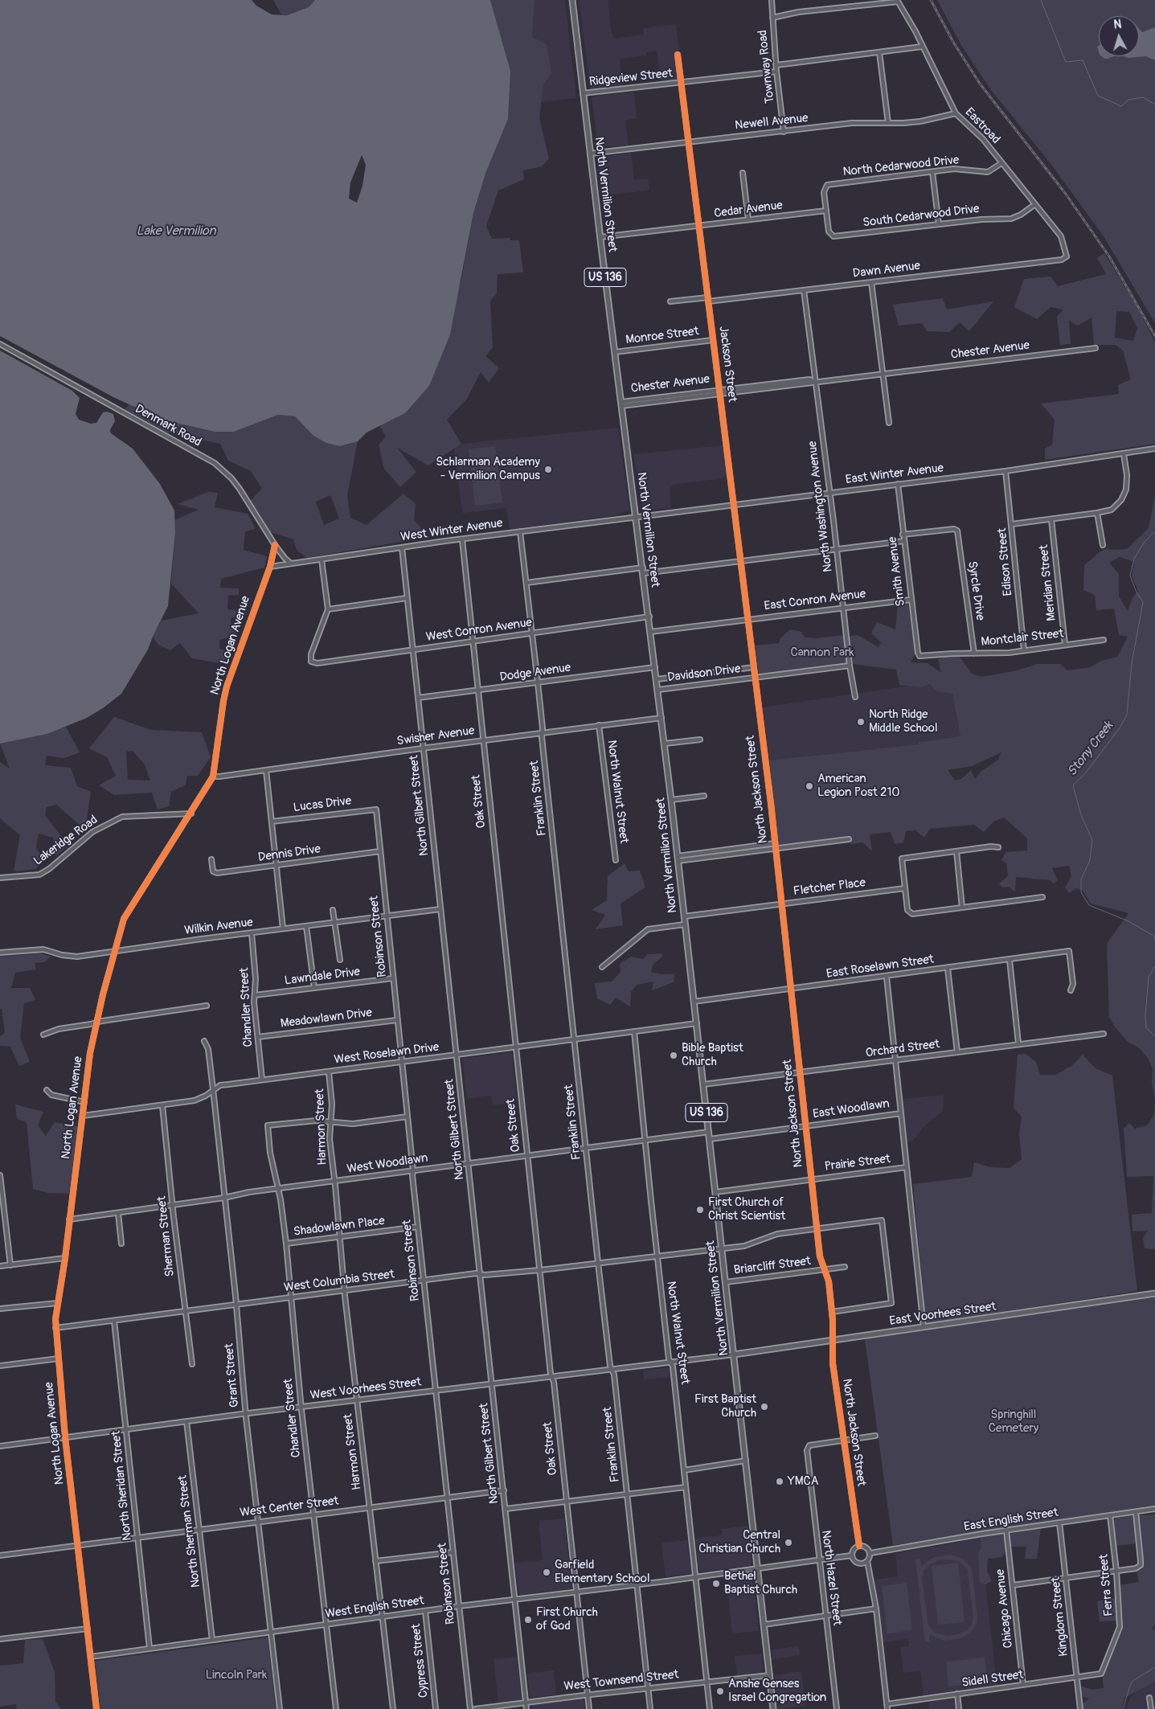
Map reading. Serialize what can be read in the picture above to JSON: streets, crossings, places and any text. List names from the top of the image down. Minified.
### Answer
{"streets":{"main road":["North Vermilion Street","US 136","East Voorhees Street"],"street":["Townway Road","Ridgeview Street","Newell Avenue","Eastroad","North Cedarwood Drive","Cedar Avenue","South Cedarwood Drive","Dawn Avenue","Monroe Street","Chester Avenue","Jackson Street","Denmark Road","East Winter Avenue","North Washington Avenue","West Winter Avenue","Edison Street","Smith Avenue","Meridian Street","Syrcle Drive","East Conron Avenue","West Conron Avenue","Montclair Street","North Logan Avenue","Dodge Avenue","Davidson Drive","Swisher Avenue","North Jackson Street","North Walnut Street","Franklin Street","Oak Street","Lucas Drive","North Gilbert Street","Lakeridge Road","Dennis Drive","Fletcher Place","Wilkin Avenue","Robinson Street","East Roselawn Street","Lawndale Drive","Chandler Street","Meadowlawn Drive","Orchard Street","West Roselawn Drive","East Woodlawn","Harmon Street","Prairie Street","West Woodlawn","Shadowlawn Place","Sherman Street","Briarcliff Street","West Columbia Street","Grant Street","West Voorhees Street","North Sheridan Street","West Center Street","East English Street","North Sherman Street","North Hazel Street","Ferra Street","West English Street","Chicago Avenue","Kingdom Street","Cypress Street","Sidell Street","West Townsend Street"]},"crossings":[["Townway Road","Ridgeview Street"],["Townway Road","Newell Avenue"],["Ridgeview Street","North Vermilion Street"],["Ridgeview Street","Jackson Street"],["Newell Avenue","Eastroad"],["Newell Avenue","North Vermilion Street"],["Newell Avenue","Jackson Street"],["Eastroad","North Cedarwood Drive"],["Eastroad","South Cedarwood Drive"],["Eastroad","Dawn Avenue"],["North Cedarwood Drive","Cedar Avenue"],["North Cedarwood Drive","South Cedarwood Drive"],["North Vermilion Street","Cedar Avenue"],["North Vermilion Street","Monroe Street"],["North Vermilion Street","Chester Avenue"],["North Vermilion Street","East Winter Avenue"],["North Vermilion Street","West Winter Avenue"],["North Vermilion Street","East Conron Avenue"],["North Vermilion Street","West Conron Avenue"],["North Vermilion Street","Dodge Avenue"],["North Vermilion Street","Davidson Drive"],["North Vermilion Street","Swisher Avenue"],["North Vermilion Street","Fletcher Place"],["North Vermilion Street","East Roselawn Street"],["North Vermilion Street","Orchard Street"],["North Vermilion Street","West Roselawn Drive"],["North Vermilion Street","East Woodlawn"],["North Vermilion Street","Prairie Street"],["North Vermilion Street","West Woodlawn"],["North Vermilion Street","Briarcliff Street"],["North Vermilion Street","West Columbia Street"],["North Vermilion Street","East Voorhees Street"],["North Vermilion Street","West Voorhees Street"],["North Vermilion Street","West English Street"],["North Vermilion Street","West Townsend Street"],["Cedar Avenue","South Cedarwood Drive"],["Cedar Avenue","Jackson Street"],["Dawn Avenue","Jackson Street"],["Dawn Avenue","North Washington Avenue"],["Monroe Street","Jackson Street"],["Chester Avenue","Jackson Street"],["Chester Avenue","North Washington Avenue"],["Jackson Street","East Winter Avenue"],["Jackson Street","East Conron Avenue"],["Jackson Street","Davidson Drive"],["Jackson Street","North Jackson Street"],["Denmark Road","West Winter Avenue"],["Denmark Road","North Logan Avenue"],["East Winter Avenue","North Washington Avenue"],["East Winter Avenue","West Winter Avenue"],["East Winter Avenue","Edison Street"],["East Winter Avenue","Smith Avenue"],["North Washington Avenue","East Conron Avenue"],["North Washington Avenue","Davidson Drive"],["West Winter Avenue","North Logan Avenue"],["West Winter Avenue","Franklin Street"],["West Winter Avenue","Oak Street"],["West Winter Avenue","North Gilbert Street"],["Edison Street","Montclair Street"],["Smith Avenue","Syrcle Drive"],["Smith Avenue","East Conron Avenue"],["Smith Avenue","Montclair Street"],["Meridian Street","Montclair Street"],["Syrcle Drive","Montclair Street"],["West Conron Avenue","Franklin Street"],["West Conron Avenue","Oak Street"],["West Conron Avenue","North Gilbert Street"],["North Logan Avenue","Swisher Avenue"],["North Logan Avenue","Lakeridge Road"],["North Logan Avenue","Wilkin Avenue"],["North Logan Avenue","West Roselawn Drive"],["North Logan Avenue","West Woodlawn"],["North Logan Avenue","West Columbia Street"],["North Logan Avenue","West Voorhees Street"],["North Logan Avenue","West Center Street"],["North Logan Avenue","West English Street"],["Dodge Avenue","Franklin Street"],["Dodge Avenue","Oak Street"],["Dodge Avenue","North Gilbert Street"],["Davidson Drive","North Jackson Street"],["Swisher Avenue","North Walnut Street"],["Swisher Avenue","Franklin Street"],["Swisher Avenue","Oak Street"],["Swisher Avenue","North Gilbert Street"],["North Jackson Street","Fletcher Place"],["North Jackson Street","East Roselawn Street"],["North Jackson Street","Orchard Street"],["North Jackson Street","East Woodlawn"],["North Jackson Street","Prairie Street"],["North Jackson Street","Briarcliff Street"],["North Jackson Street","West Columbia Street"],["North Jackson Street","East Voorhees Street"],["North Jackson Street","East English Street"],["North Jackson Street","North Hazel Street"],["North Walnut Street","West Roselawn Drive"],["North Walnut Street","West Woodlawn"],["North Walnut Street","West Columbia Street"],["North Walnut Street","West Voorhees Street"],["North Walnut Street","West English Street"],["North Walnut Street","West Townsend Street"],["Franklin Street","West Roselawn Drive"],["Franklin Street","West Woodlawn"],["Franklin Street","West Columbia Street"],["Franklin Street","West Voorhees Street"],["Franklin Street","West English Street"],["Franklin Street","West Townsend Street"],["Oak Street","West Roselawn Drive"],["Oak Street","West Woodlawn"],["Oak Street","West Columbia Street"],["Oak Street","West Voorhees Street"],["Oak Street","West English Street"],["Oak Street","West Townsend Street"],["Lucas Drive","Robinson Street"],["North Gilbert Street","Wilkin Avenue"],["North Gilbert Street","West Roselawn Drive"],["North Gilbert Street","West Woodlawn"],["North Gilbert Street","West Columbia Street"],["North Gilbert Street","West Voorhees Street"],["North Gilbert Street","West Center Street"],["North Gilbert Street","West English Street"],["North Gilbert Street","West Townsend Street"],["Dennis Drive","Robinson Street"],["Wilkin Avenue","Robinson Street"],["Wilkin Avenue","Chandler Street"],["Robinson Street","Lawndale Drive"],["Robinson Street","Meadowlawn Drive"],["Robinson Street","West Roselawn Drive"],["Robinson Street","West Woodlawn"],["Robinson Street","Shadowlawn Place"],["Robinson Street","West Columbia Street"],["Robinson Street","West Voorhees Street"],["Robinson Street","West Center Street"],["Robinson Street","West English Street"],["Lawndale Drive","Chandler Street"],["Chandler Street","Meadowlawn Drive"],["Chandler Street","West Roselawn Drive"],["Chandler Street","Harmon Street"],["Chandler Street","West Woodlawn"],["Chandler Street","Shadowlawn Place"],["Chandler Street","West Columbia Street"],["Chandler Street","West Voorhees Street"],["Chandler Street","West Center Street"],["Chandler Street","West English Street"],["West Roselawn Drive","Harmon Street"],["West Roselawn Drive","Sherman Street"],["West Roselawn Drive","Grant Street"],["Harmon Street","West Woodlawn"],["Harmon Street","Shadowlawn Place"],["Harmon Street","West Columbia Street"],["Harmon Street","West Voorhees Street"],["Harmon Street","West Center Street"],["Harmon Street","West English Street"],["West Woodlawn","Sherman Street"],["West Woodlawn","Grant Street"],["Sherman Street","West Columbia Street"],["West Columbia Street","Grant Street"],["West Columbia Street","North Sheridan Street"],["East Voorhees Street","West Voorhees Street"],["Grant Street","West Voorhees Street"],["Grant Street","West Center Street"],["Grant Street","West English Street"],["West Voorhees Street","North Sheridan Street"],["West Voorhees Street","North Sherman Street"],["North Sheridan Street","West Center Street"],["North Sheridan Street","West English Street"],["West Center Street","North Sherman Street"],["East English Street","Ferra Street"],["East English Street","Chicago Avenue"],["East English Street","Kingdom Street"],["North Sherman Street","West English Street"],["Ferra Street","Sidell Street"],["West English Street","Cypress Street"],["Chicago Avenue","Sidell Street"],["Kingdom Street","Sidell Street"]],"water":["Lake Vermilion","Stony Creek"],"parks":["Cannon Park","Springhill Cemetery","Lincoln Park"],"places":["Schlarman Academy - Vermilion Campus","North Ridge Middle School","American Legion Post 210","Bible Baptist Church","First Church of Christ Scientist","First Baptist Church","YMCA","Central Christian Church","Garfield Elementary School","Bethel Baptist Church","First Church of God","Anshe Genses Israel Congregation"],"north":"top"}
